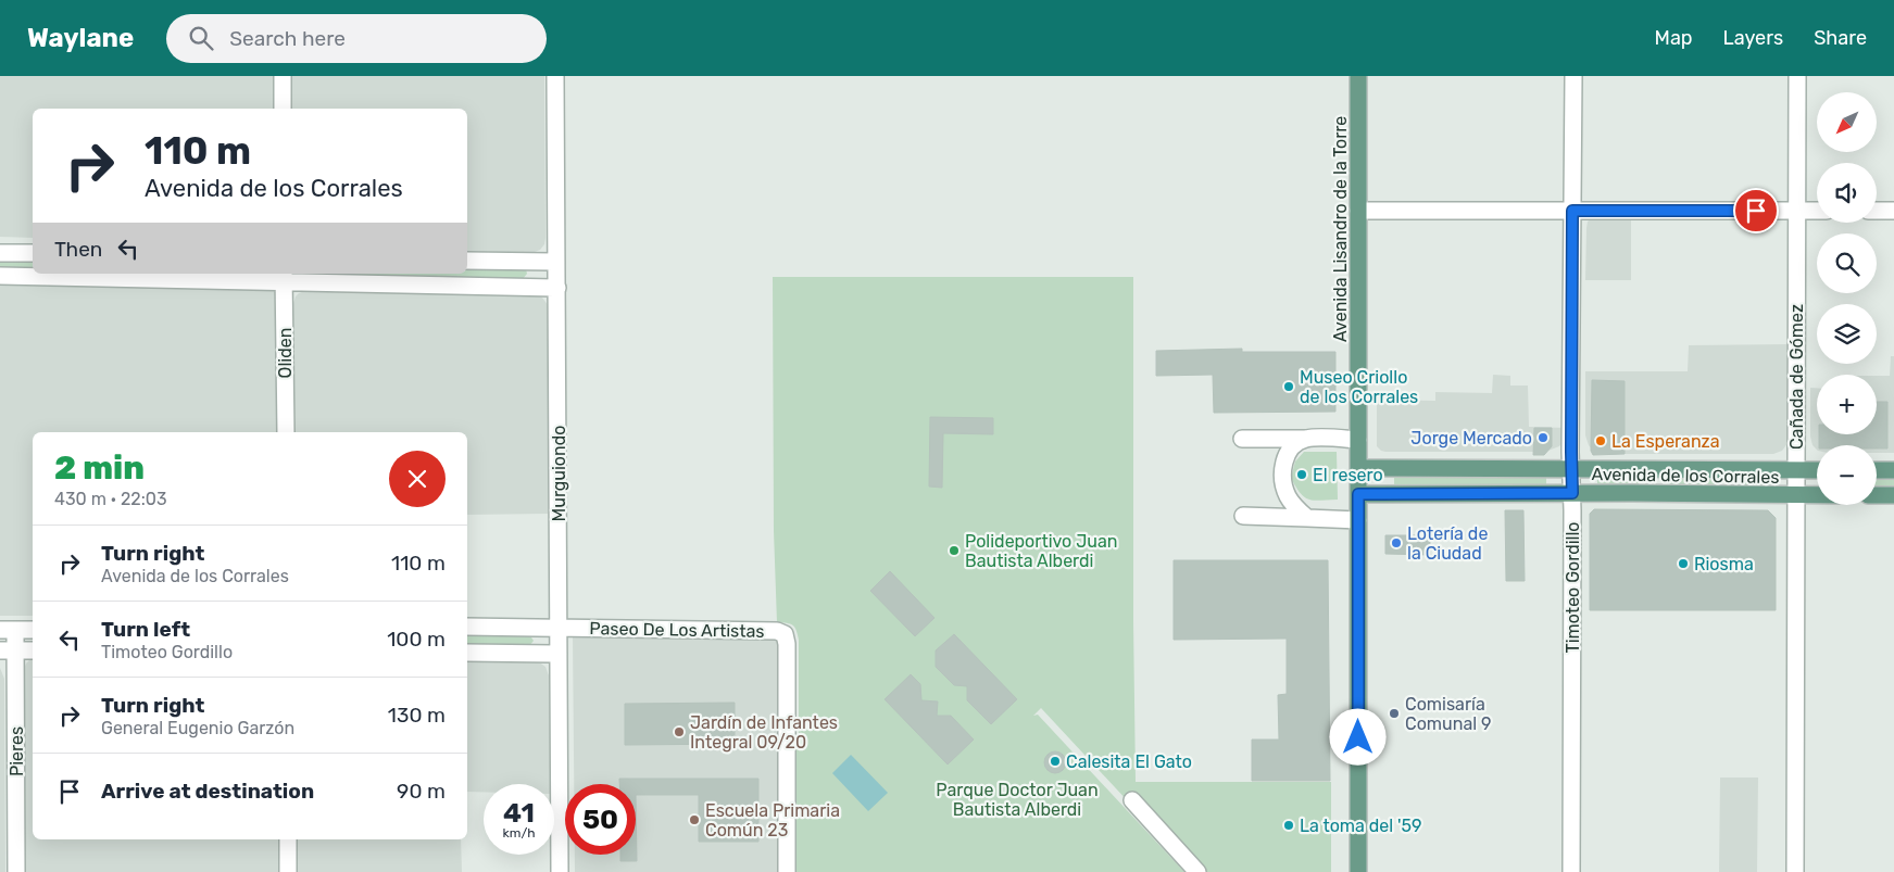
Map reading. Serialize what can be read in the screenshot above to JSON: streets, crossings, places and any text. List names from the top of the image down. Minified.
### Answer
{"streets":{"main road":["Avenida Lisandro de la Torre","Avenida de los Corrales"],"street":["Oliden","Cañada de Gómez","Murguiondo","Timoteo Gordillo","Paseo De Los Artistas","Pieres"]},"crossings":[["Avenida Lisandro de la Torre","Avenida de los Corrales"],["Cañada de Gómez","Avenida de los Corrales"],["Murguiondo","Paseo De Los Artistas"],["Avenida de los Corrales","Timoteo Gordillo"]],"parks":["Parque Doctor Juan Bautista Alberdi"],"places":["Museo Criollo de los Corrales","Jorge Mercado","La Esperanza","El resero","Lotería de la Ciudad","Polideportivo Juan Bautista Alberdi","Riosma","Comisaría Comunal 9","Jardín de Infantes Integral 09/20","Calesita El Gato","Escuela Primaria Común 23","La toma del '59"],"north":"bottom left","page":{"header":"Waylane","search":"Search here","nav":["Map","Layers","Share"],"map_buttons":["+","−"],"turn":["110 m","Avenida de los Corrales"],"then":"Then","heading":["2 min","430 m · 22:03"],"list":[{"name":"Turn right","note":"Avenida de los Corrales","value":"110 m"},{"name":"Turn left","note":"Timoteo Gordillo","value":"100 m"},{"name":"Turn right","note":"General Eugenio Garzón","value":"130 m"},{"name":"Arrive at destination","value":"90 m"}],"speed":"41 km/h","limit":"50"}}
